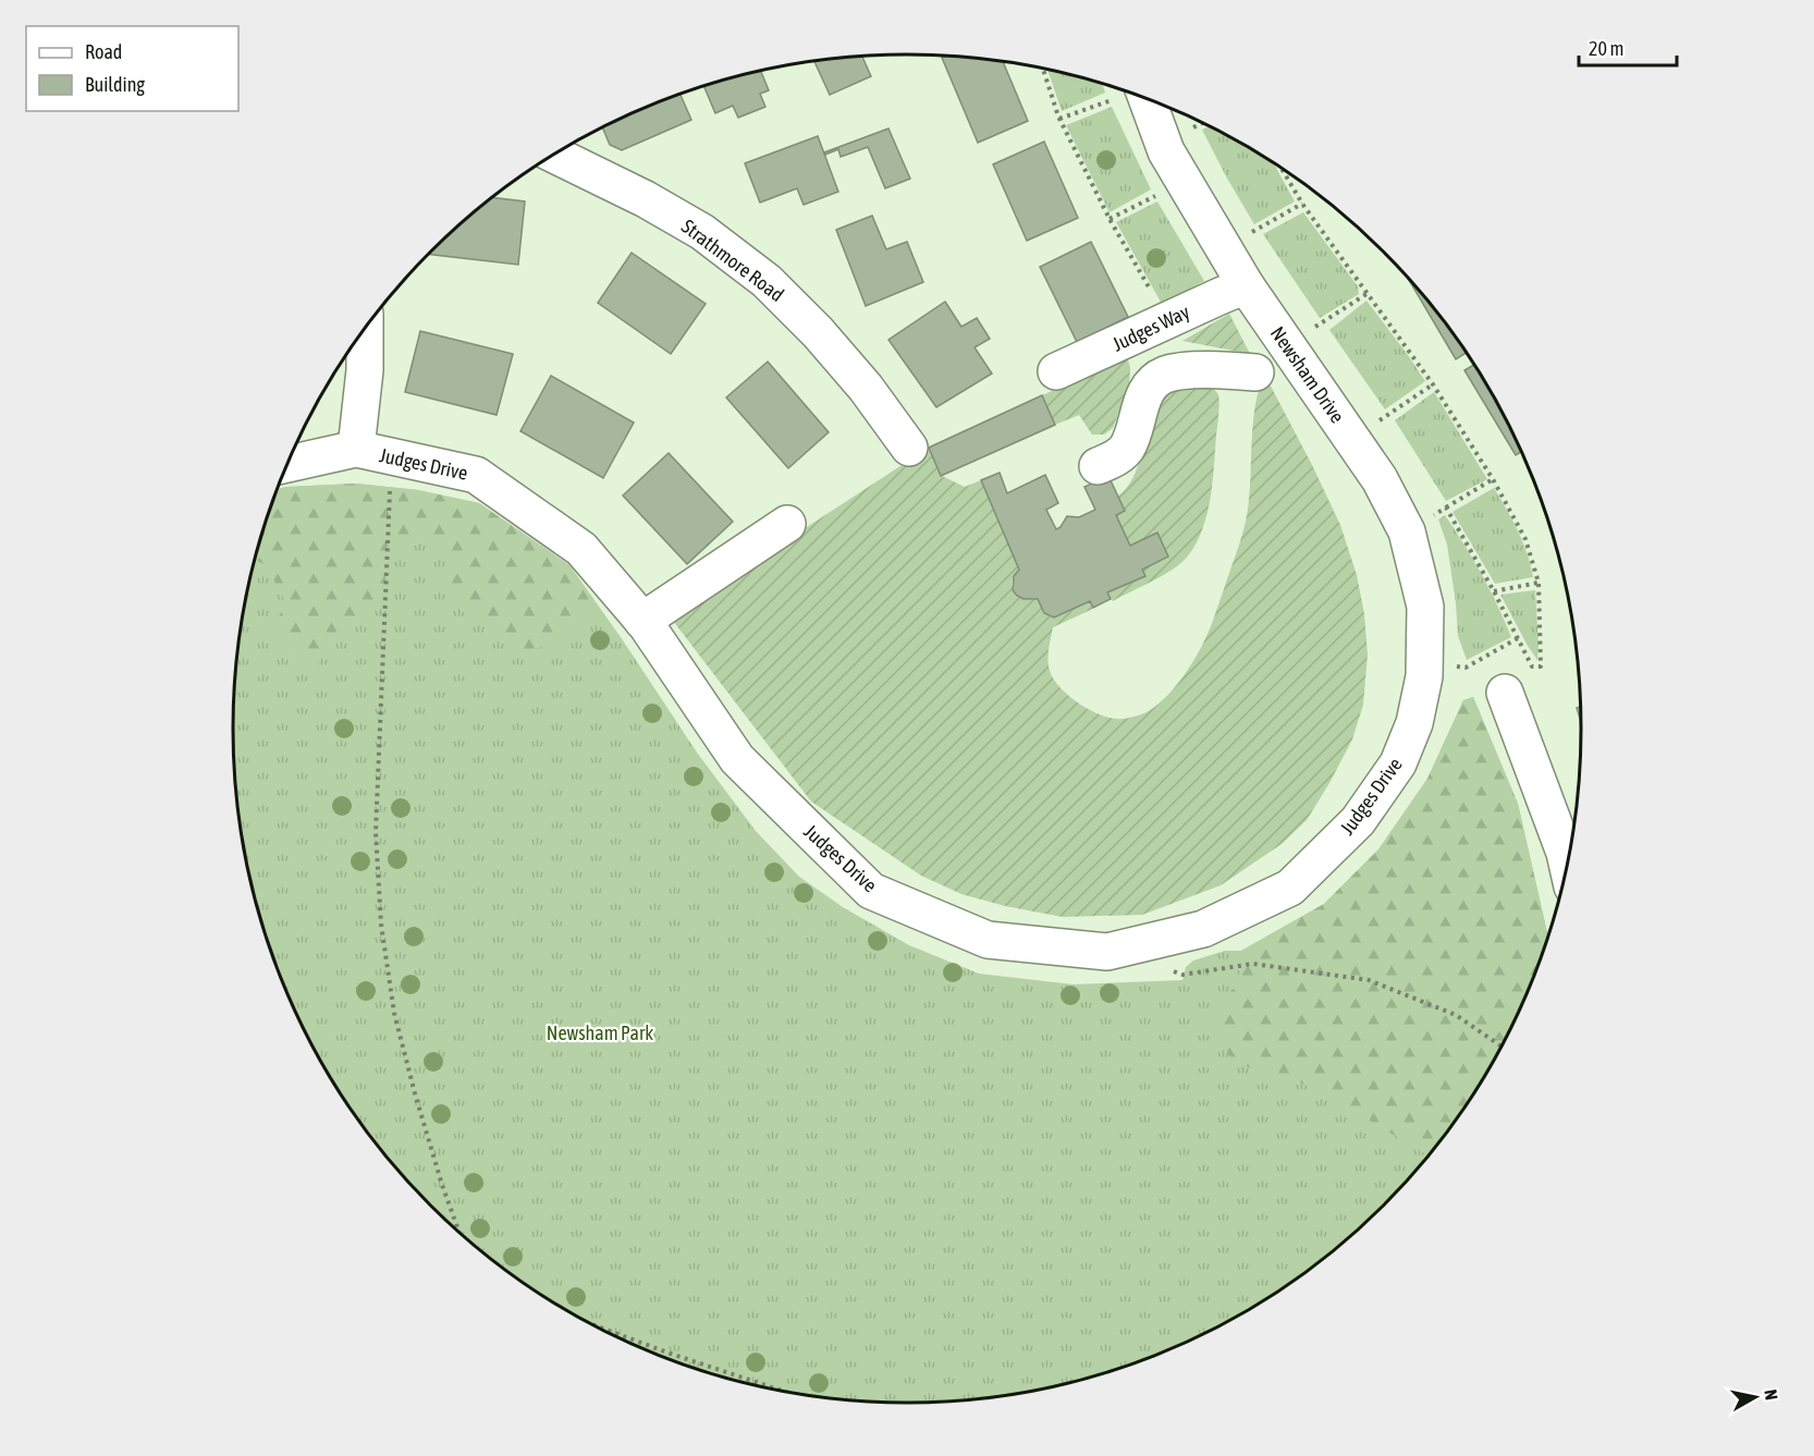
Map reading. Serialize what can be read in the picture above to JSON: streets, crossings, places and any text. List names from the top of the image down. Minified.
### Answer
{"streets":{"street":["Strathmore Road","Judges Way","Newsham Drive","Judges Drive"]},"crossings":[["Judges Way","Newsham Drive"],["Newsham Drive","Judges Drive"]],"parks":["Newsham Park"],"legend":["Road","Building"],"scale_bar":"20 m","north":"right"}
